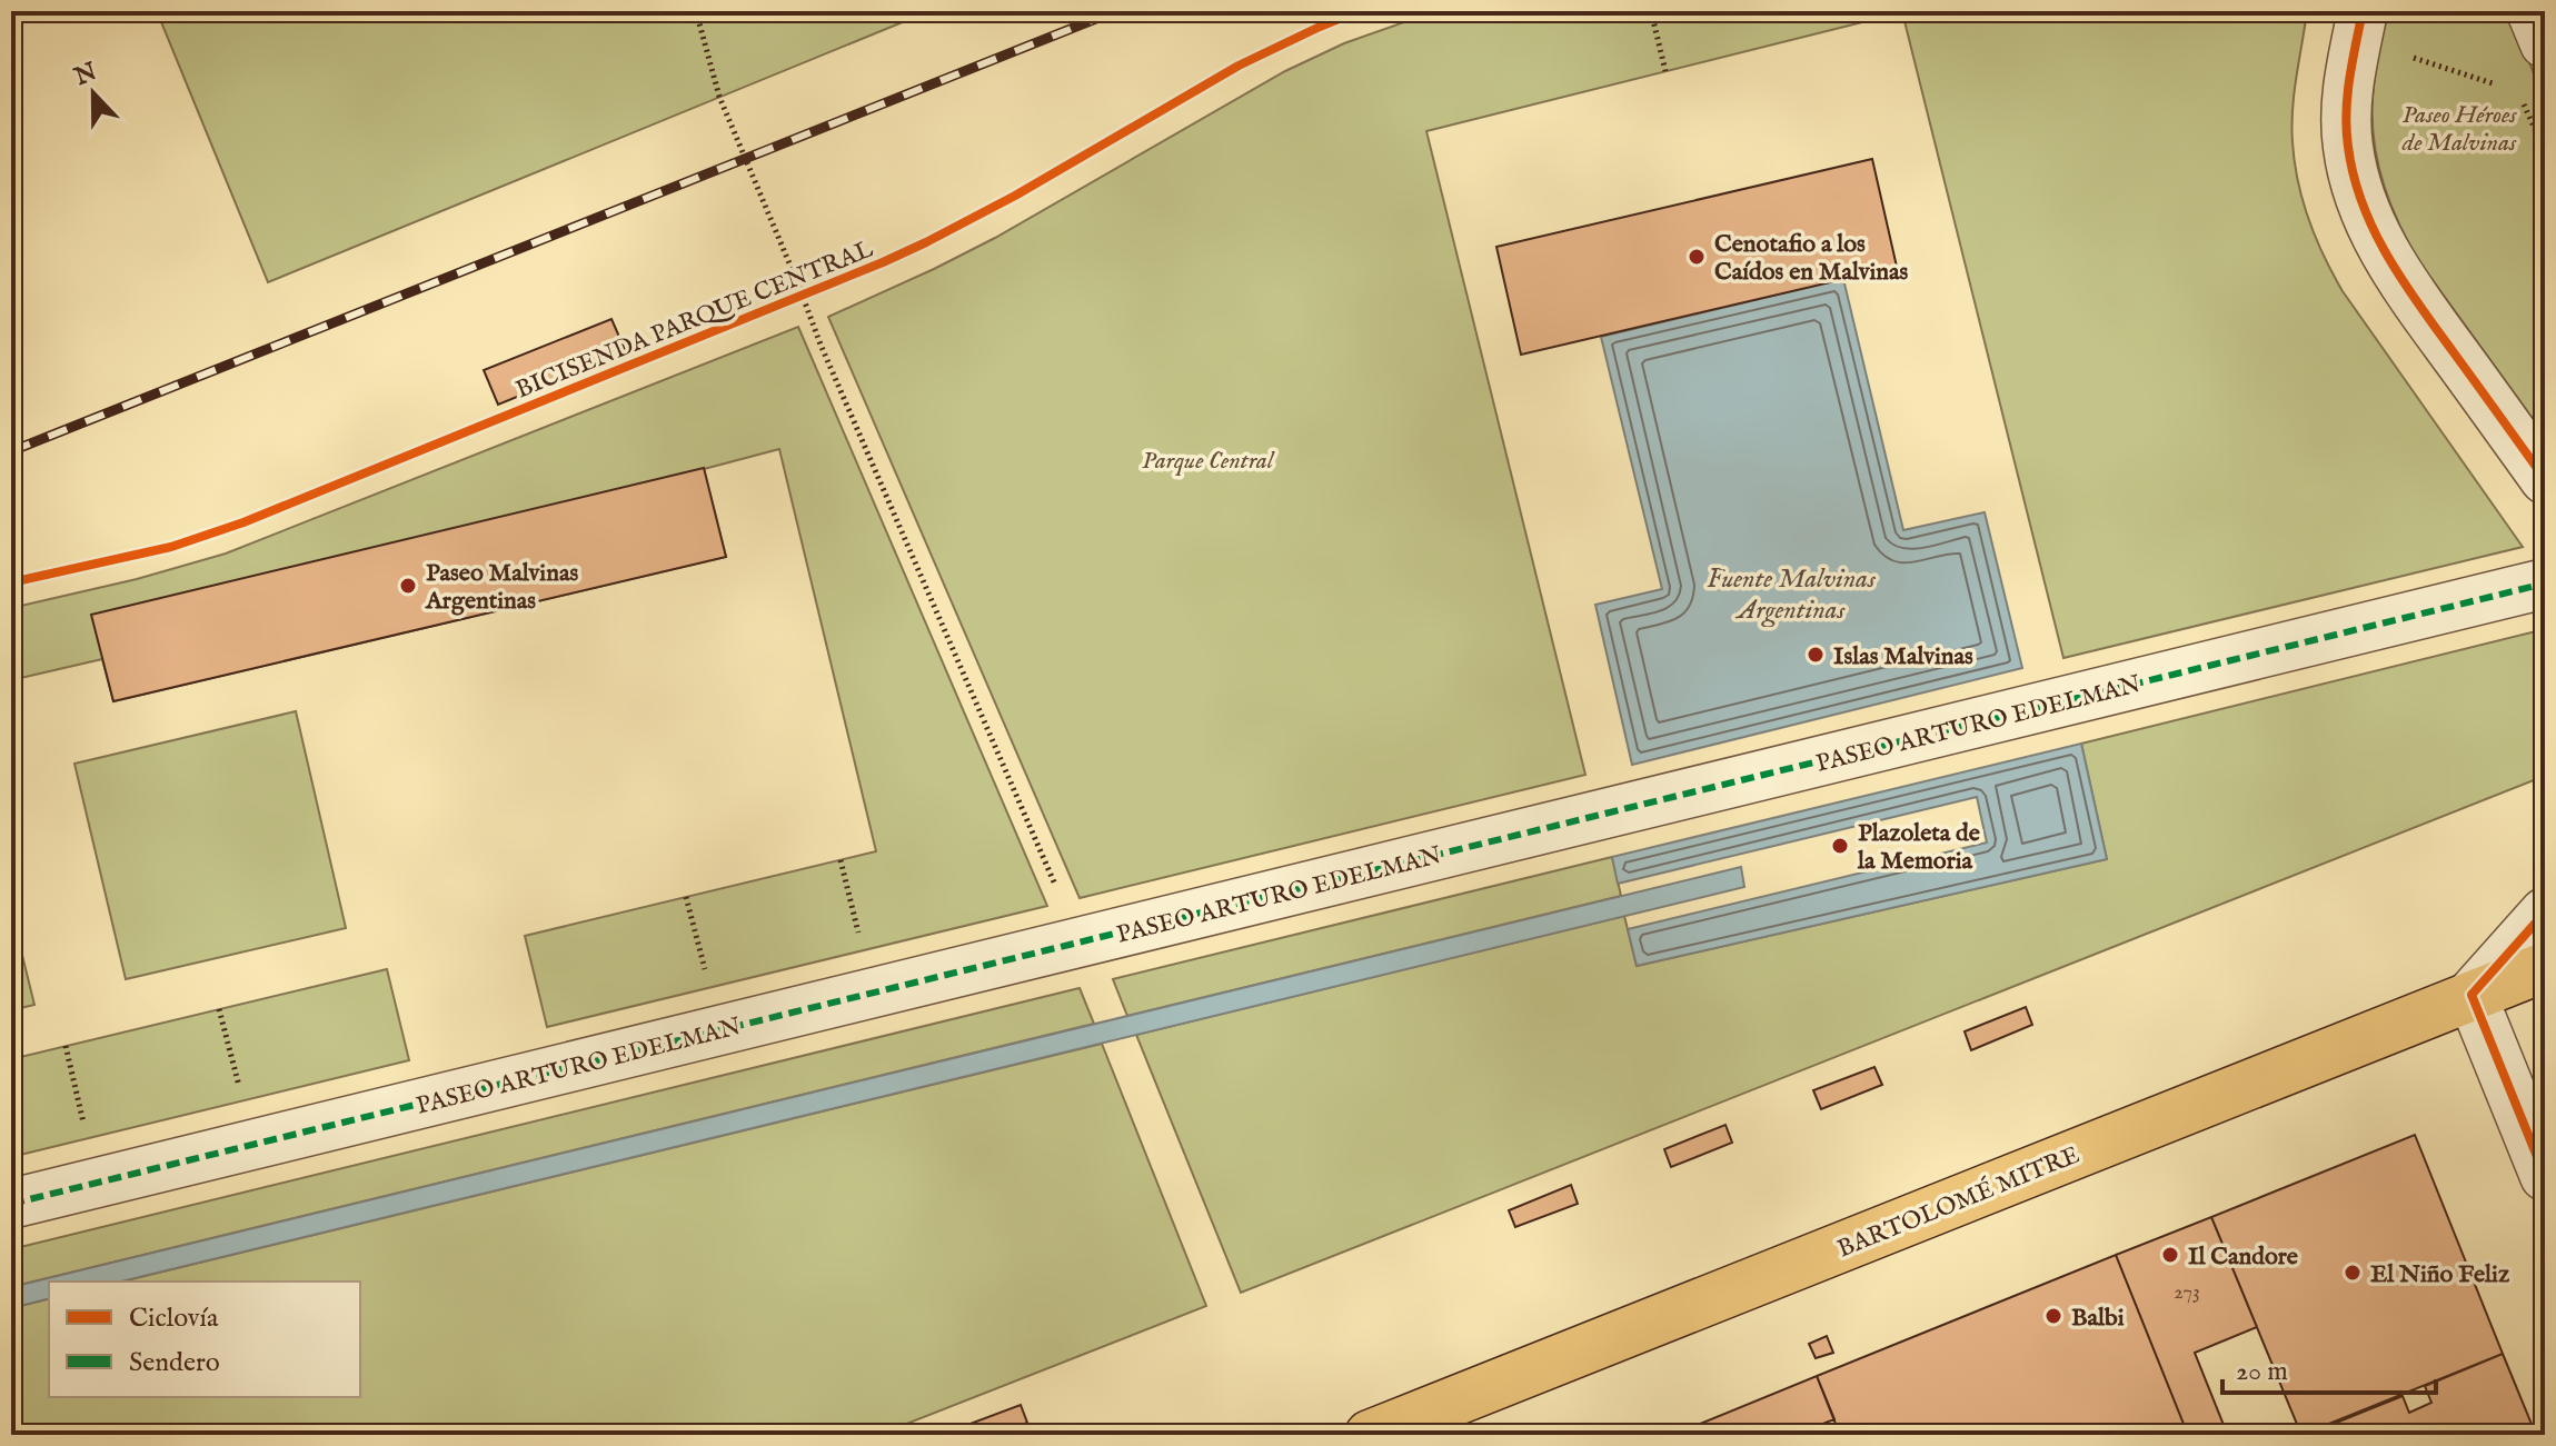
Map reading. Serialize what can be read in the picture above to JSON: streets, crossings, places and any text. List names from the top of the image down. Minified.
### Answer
{"streets":{"main road":["BARTOLOMÉ MITRE"],"street":["PASEO ARTURO EDELMAN"],"cycle path":["BICISENDA PARQUE CENTRAL"]},"water":["Fuente Malvinas Argentinas"],"parks":["Paseo Héroes de Malvinas","Parque Central"],"places":["Cenotafio a los Caídos en Malvinas","Paseo Malvinas Argentinas","Islas Malvinas","Plazoleta de la Memoria","Il Candore","El Niño Feliz","Balbi"],"house_numbers":["273"],"legend":["Ciclovía","Sendero"],"scale_bar":"20 m","north":"top"}
